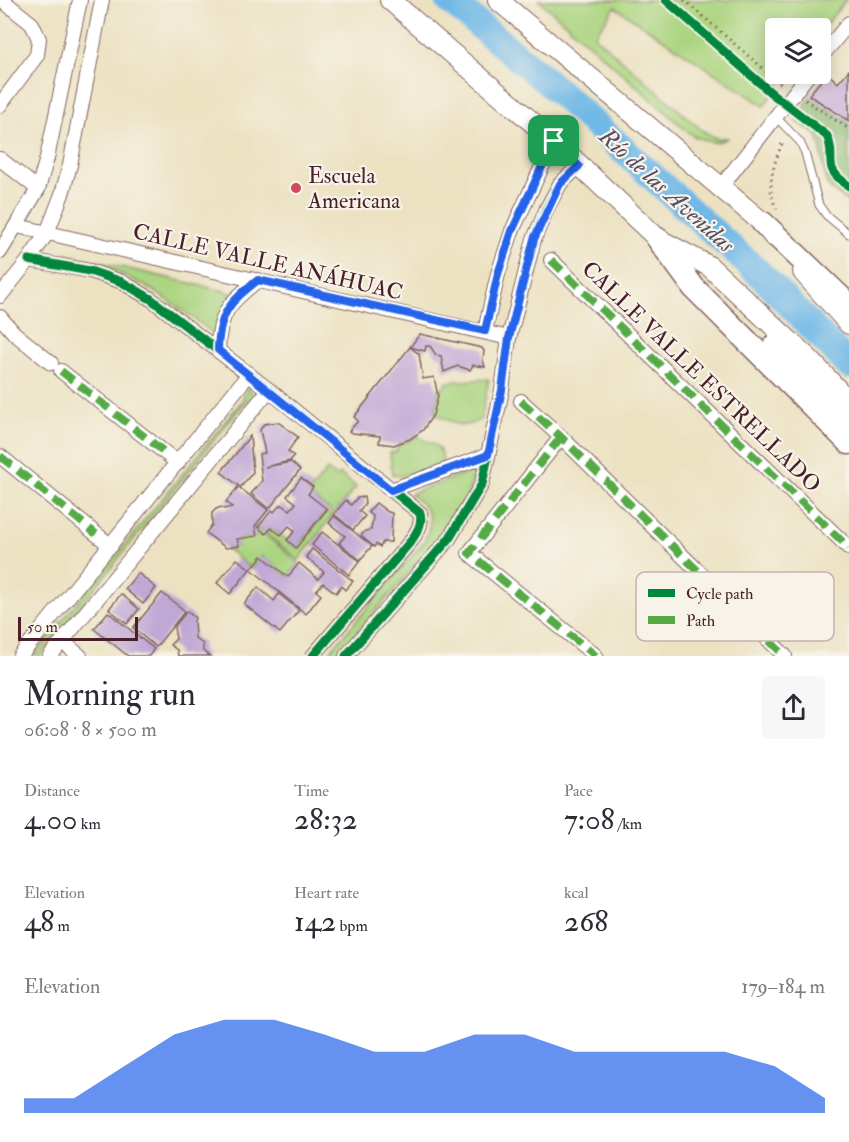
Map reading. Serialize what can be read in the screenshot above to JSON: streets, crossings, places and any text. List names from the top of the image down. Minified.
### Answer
{"streets":{"street":["CALLE VALLE ANÁHUAC","CALLE VALLE ESTRELLADO"]},"water":["Río de las Avenidas"],"places":["Escuela Americana"],"legend":["Cycle path","Path"],"scale_bar":"50 m","page":{"scale":"50 m","heading":["Morning run","06:08 · 8 × 500 m"],"stats":[["Distance","4.00 km"],["Time","28:32"],["Pace","7:08 /km"],["Elevation","48 m"],["Heart rate","142 bpm"],["kcal","268"]],"chart":["Elevation","179–184 m"]}}
